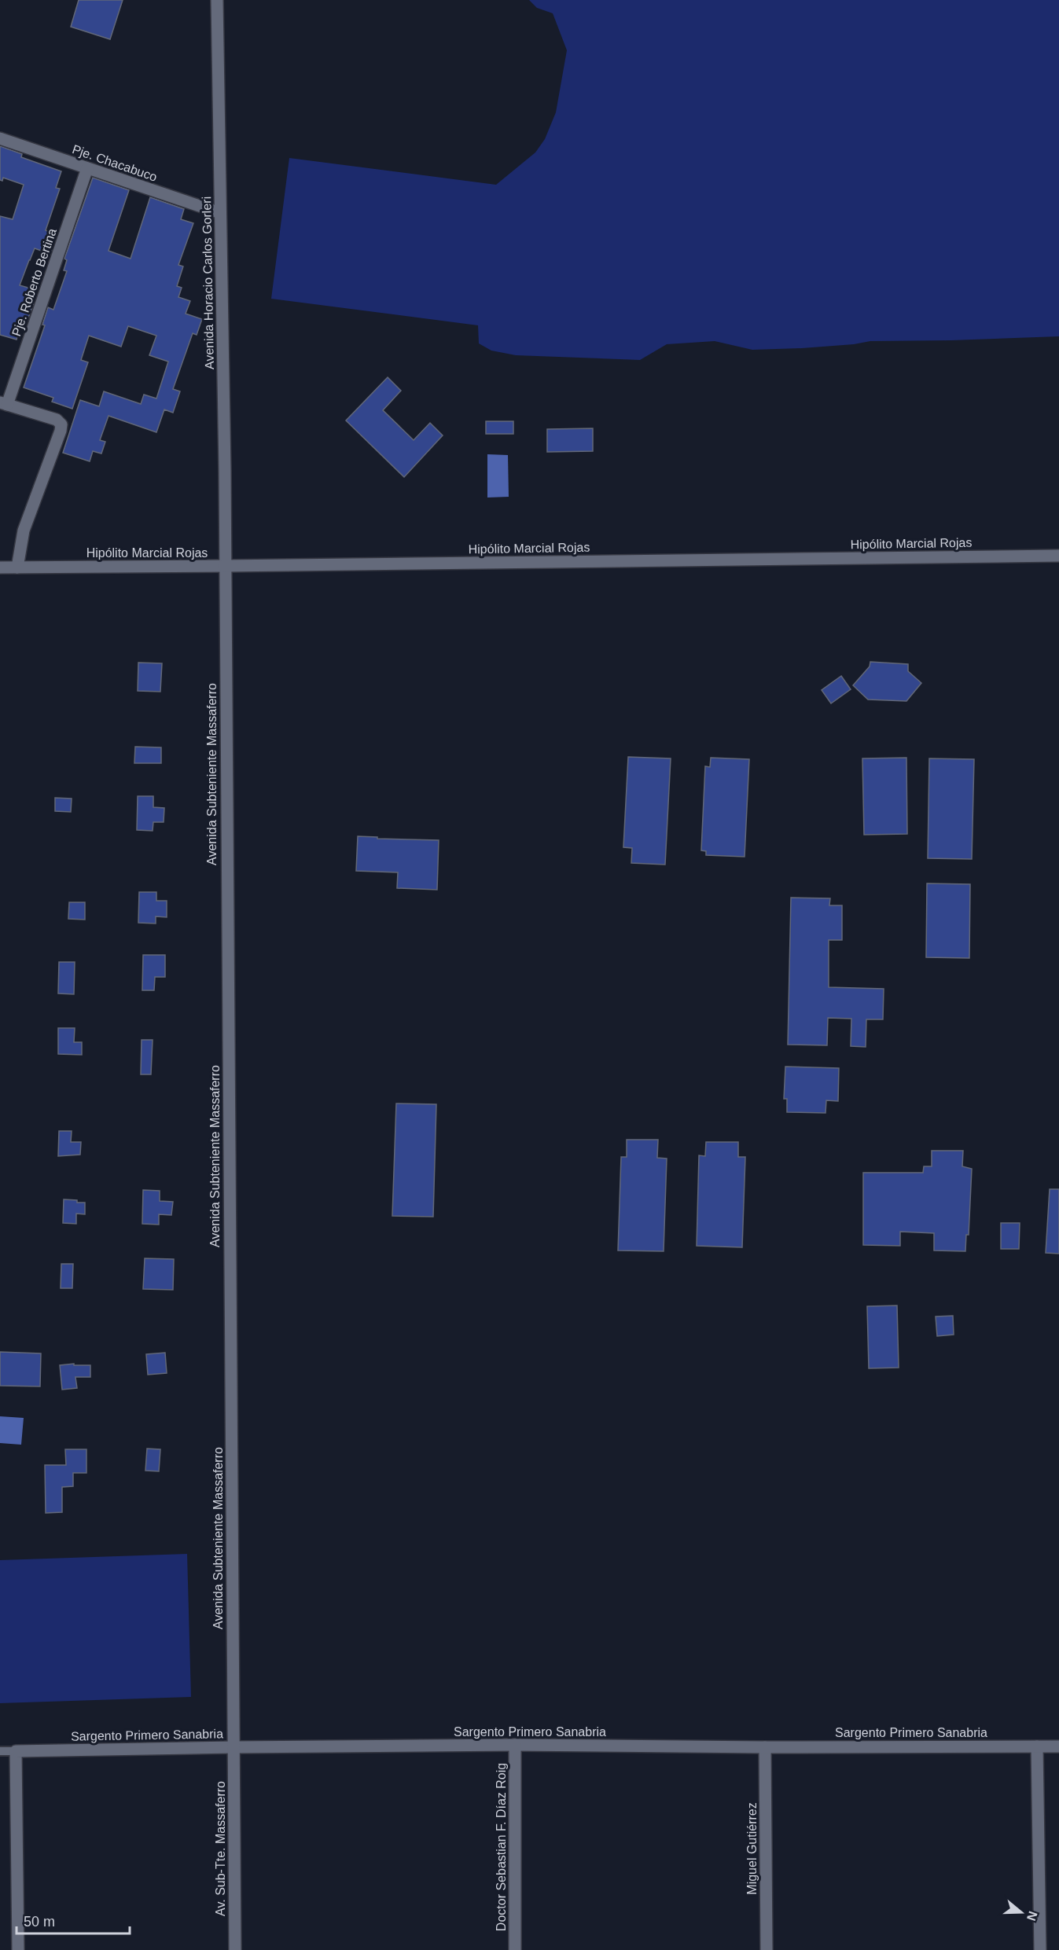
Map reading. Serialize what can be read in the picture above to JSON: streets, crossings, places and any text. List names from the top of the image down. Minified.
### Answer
{"streets":{"street":["Pje. Chacabuco","Pje. Roberto Bertina","Avenida Horacio Carlos Gorleri","Hipólito Marcial Rojas","Avenida Subteniente Massaferro","Sargento Primero Sanabria","Doctor Sebastian F. Díaz Roig","Av. Sub-Tte. Massaferro","Miguel Gutiérrez"]},"crossings":[["Pje. Chacabuco","Pje. Roberto Bertina"],["Pje. Chacabuco","Avenida Horacio Carlos Gorleri"],["Avenida Horacio Carlos Gorleri","Hipólito Marcial Rojas"],["Avenida Horacio Carlos Gorleri","Avenida Subteniente Massaferro"],["Hipólito Marcial Rojas","Avenida Subteniente Massaferro"],["Avenida Subteniente Massaferro","Sargento Primero Sanabria"],["Avenida Subteniente Massaferro","Av. Sub-Tte. Massaferro"],["Sargento Primero Sanabria","Doctor Sebastian F. Díaz Roig"],["Sargento Primero Sanabria","Av. Sub-Tte. Massaferro"],["Sargento Primero Sanabria","Miguel Gutiérrez"]],"scale_bar":"50 m","north":"right"}
